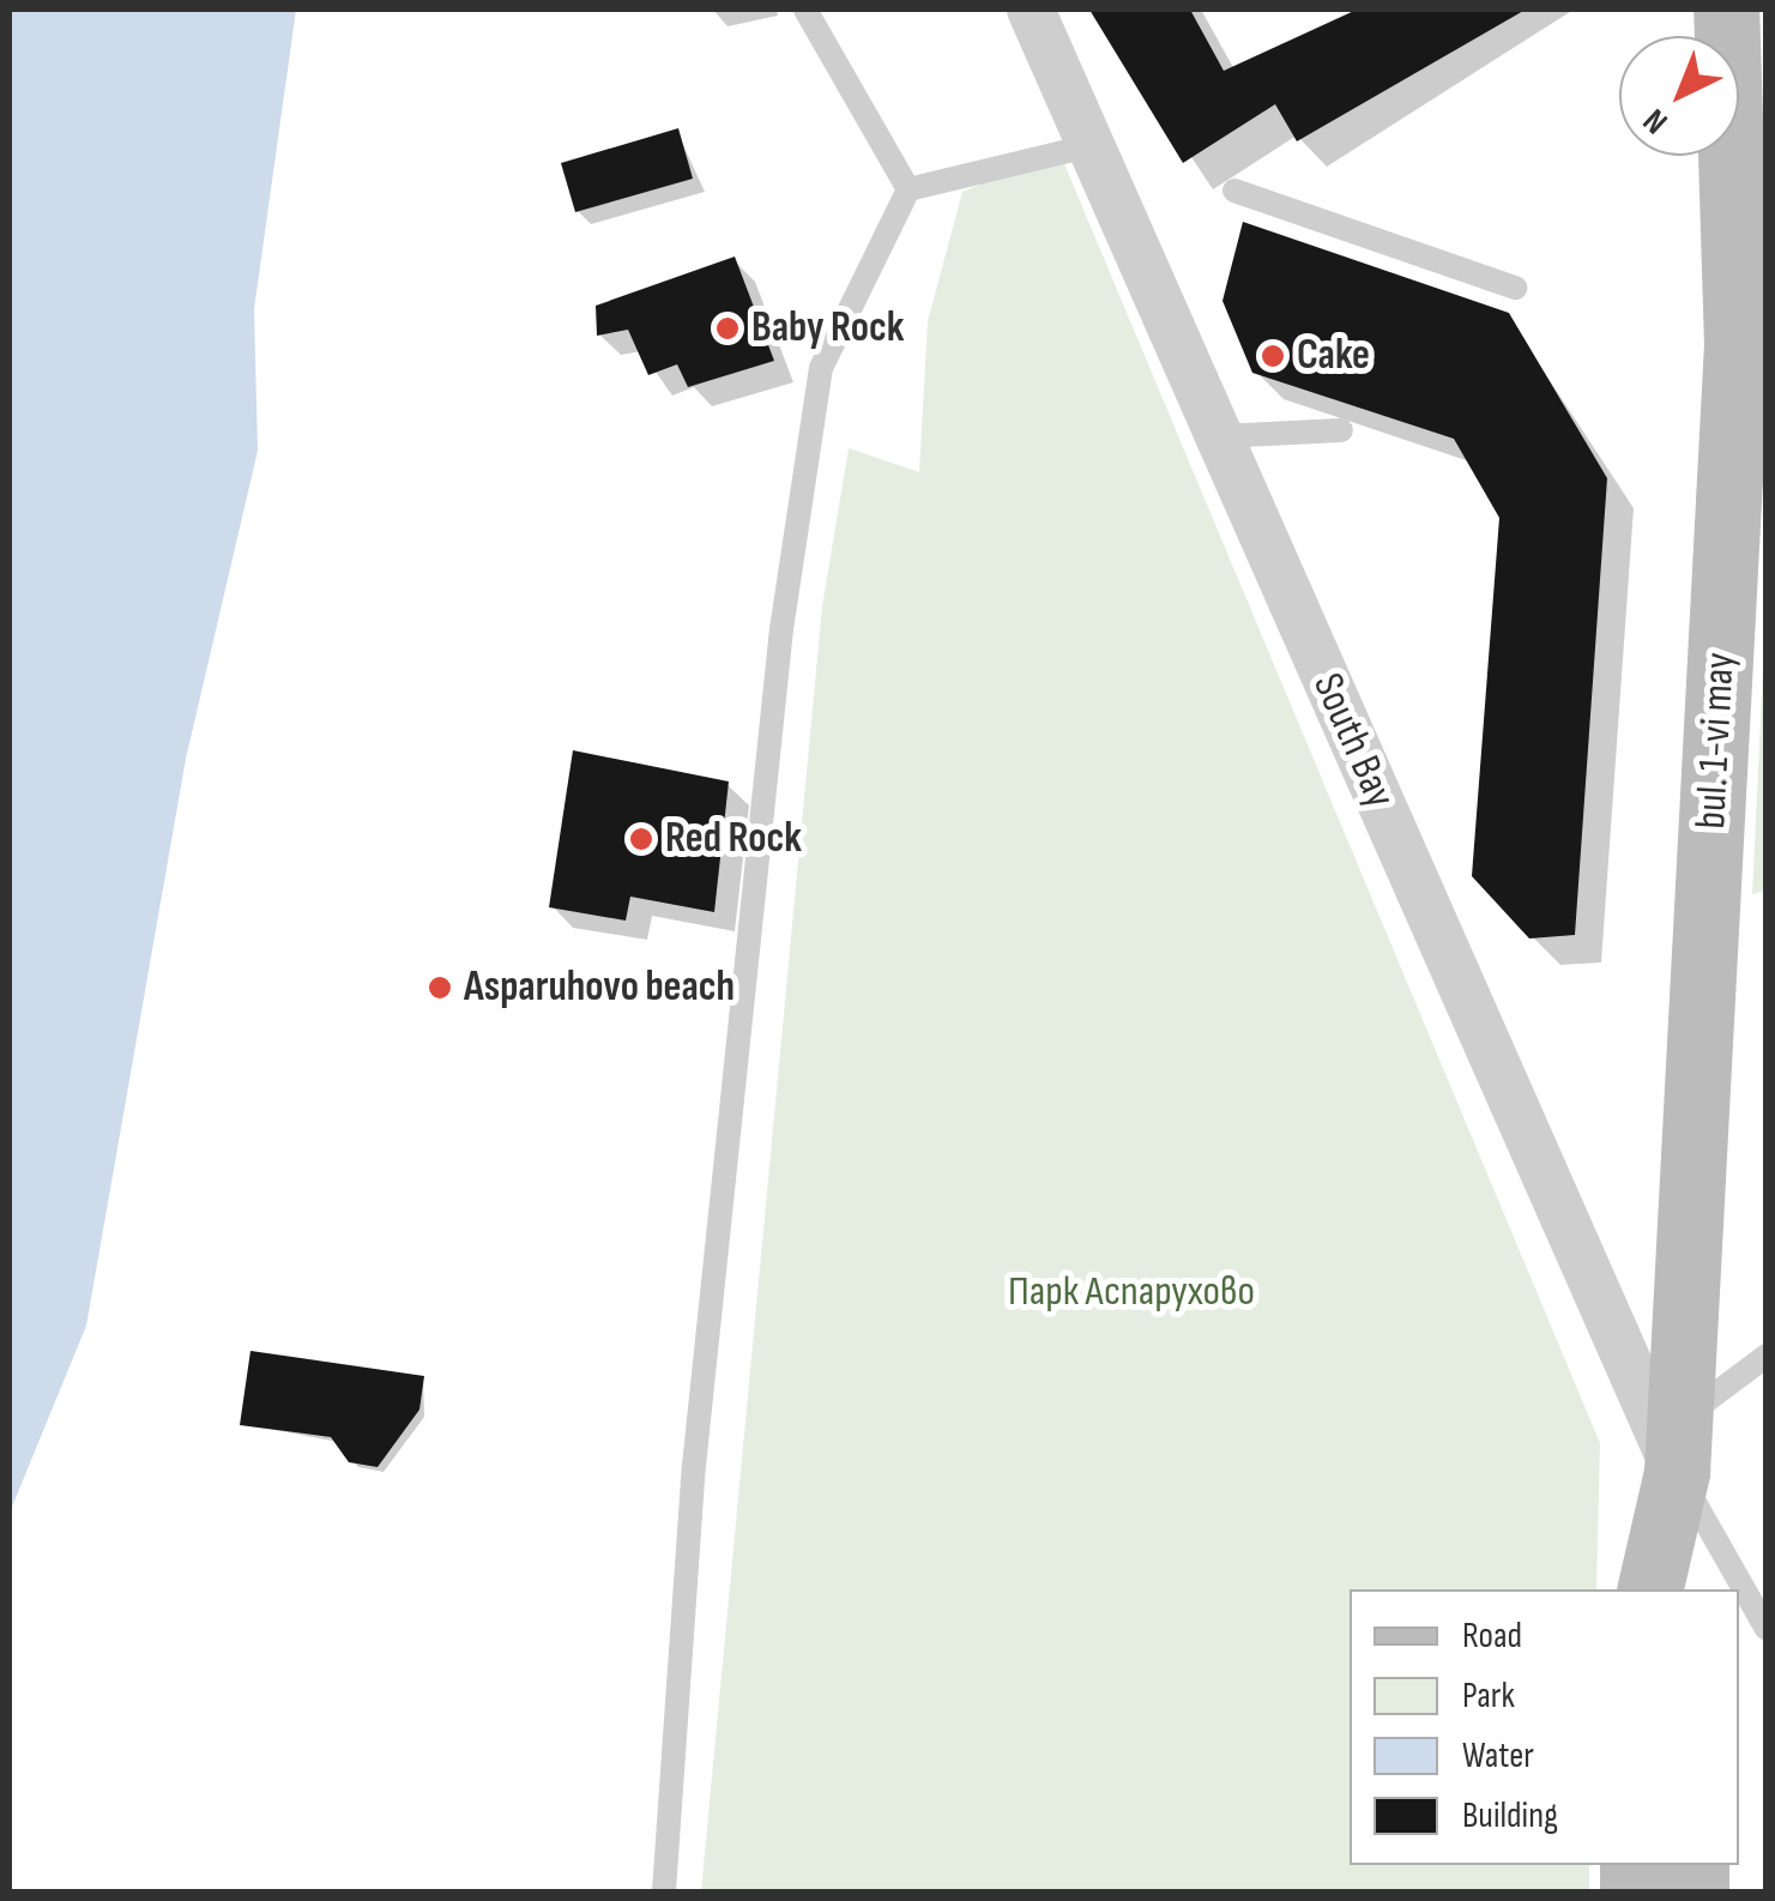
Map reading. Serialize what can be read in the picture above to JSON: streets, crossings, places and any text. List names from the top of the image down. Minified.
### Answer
{"streets":{"main road":["bul. 1-vi may"],"street":["South Bay"]},"crossings":[["South Bay","bul. 1-vi may"]],"parks":["Парк Аспарухово"],"places":["Baby Rock","Cake","Red Rock","Asparuhovo beach"],"legend":["Road","Park","Water","Building"],"north":"bottom left"}
